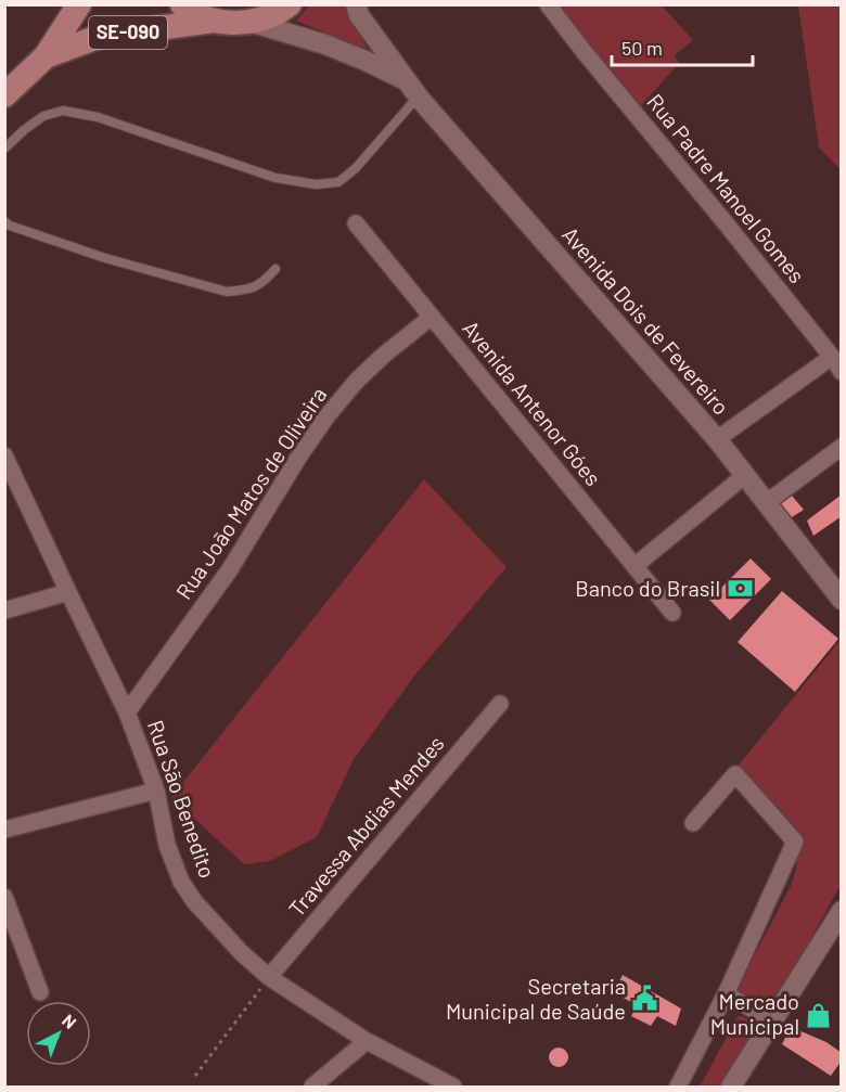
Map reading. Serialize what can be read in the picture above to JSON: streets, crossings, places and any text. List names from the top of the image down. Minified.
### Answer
{"streets":{"main road":["SE-090"],"street":["Rua Padre Manoel Gomes","Avenida Dois de Fevereiro","Avenida Antenor Góes","Rua João Matos de Oliveira","Rua São Benedito","Travessa Abdias Mendes"]},"crossings":[["Avenida Antenor Góes","Rua João Matos de Oliveira"],["Rua João Matos de Oliveira","Rua São Benedito"],["Rua São Benedito","Travessa Abdias Mendes"]],"places":{"bank":["Banco do Brasil"],"public building":["Secretaria Municipal de Saúde"],"shop":["Mercado Municipal"]},"scale_bar":"50 m","north":"top right"}
